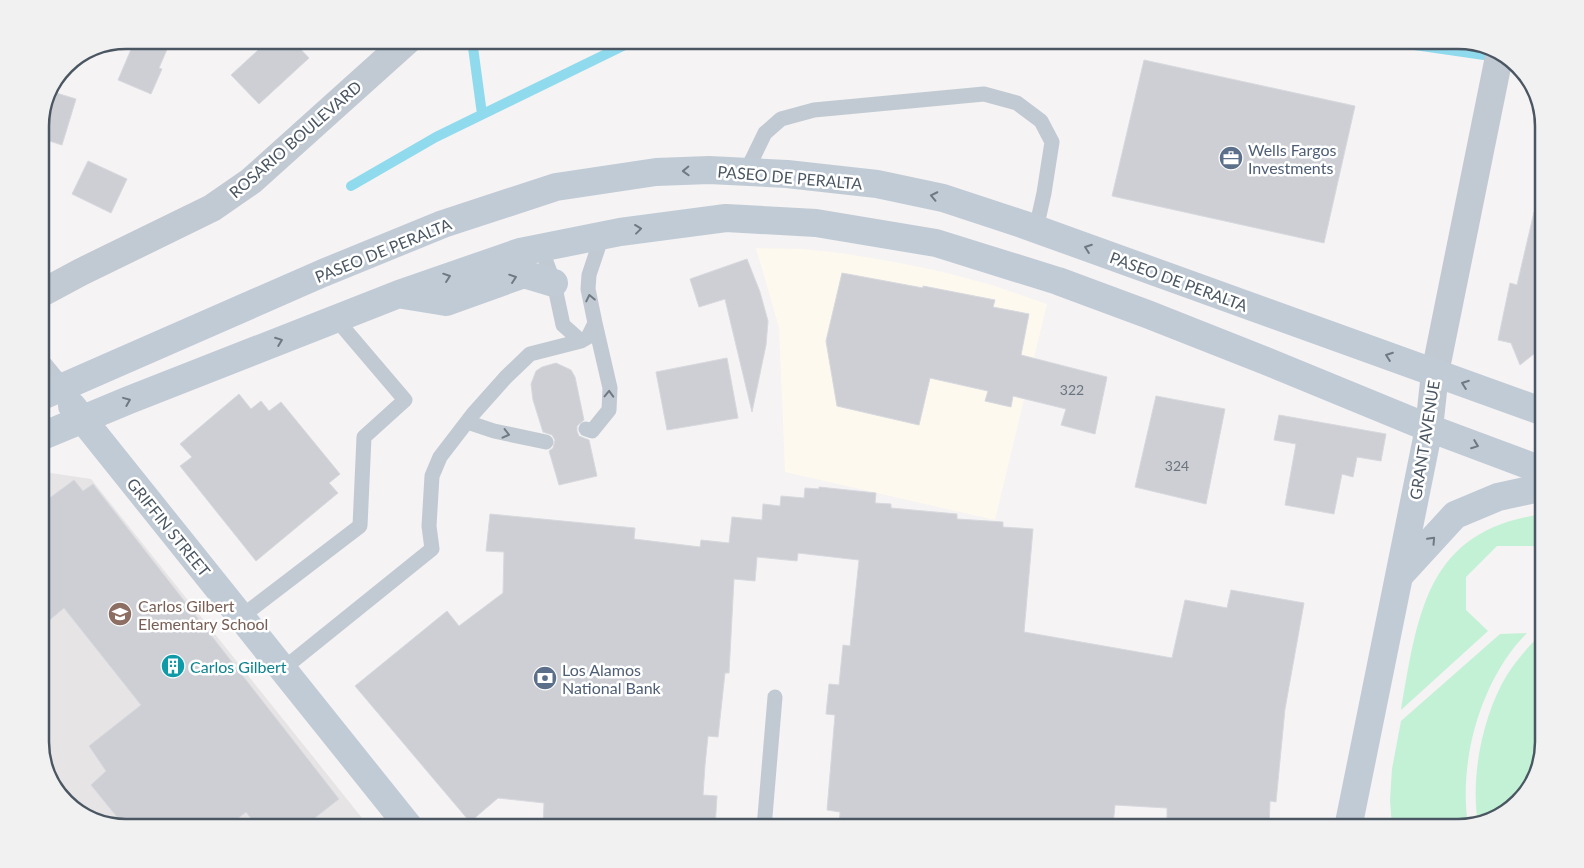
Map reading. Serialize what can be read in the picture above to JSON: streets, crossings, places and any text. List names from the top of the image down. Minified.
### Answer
{"streets":{"main road":["PASEO DE PERALTA","GRANT AVENUE","GRIFFIN STREET"],"street":["ROSARIO BOULEVARD"]},"crossings":[["PASEO DE PERALTA","GRANT AVENUE"],["PASEO DE PERALTA","GRIFFIN STREET"]],"places":{"office":["Wells Fargos Investments"],"school or university":["Carlos Gilbert Elementary School"],"building":["Carlos Gilbert"],"bank":["Los Alamos National Bank"]},"house_numbers":["322","324"]}
